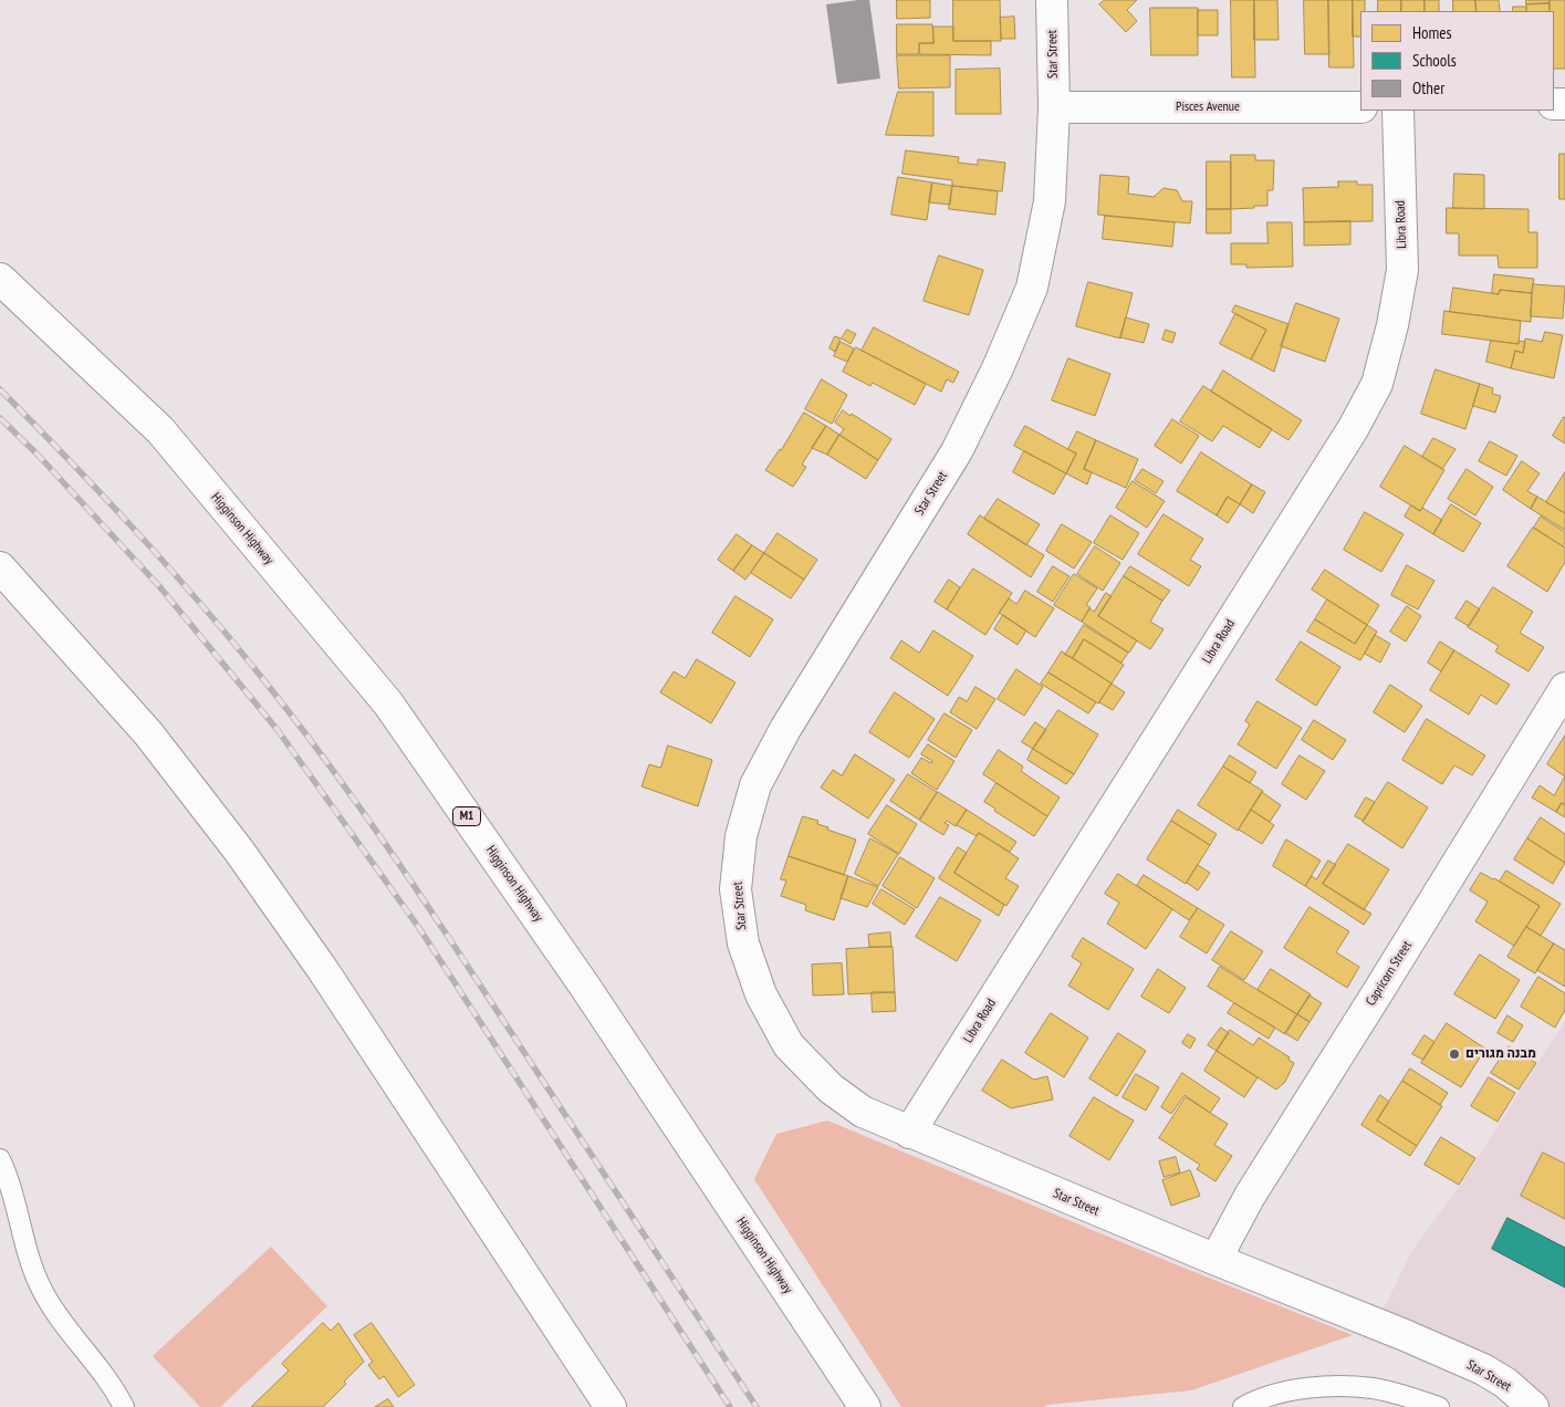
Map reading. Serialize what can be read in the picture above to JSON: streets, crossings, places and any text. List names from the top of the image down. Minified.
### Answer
{"streets":{"main road":["Star Street","Pisces Avenue","Libra Road","Higginson Highway","M1","Capricorn Street"]},"crossings":[["Star Street","Pisces Avenue"],["Star Street","Libra Road"],["Star Street","Capricorn Street"]],"places":["מבנה מגורים"],"legend":["Homes","Schools","Other"]}
